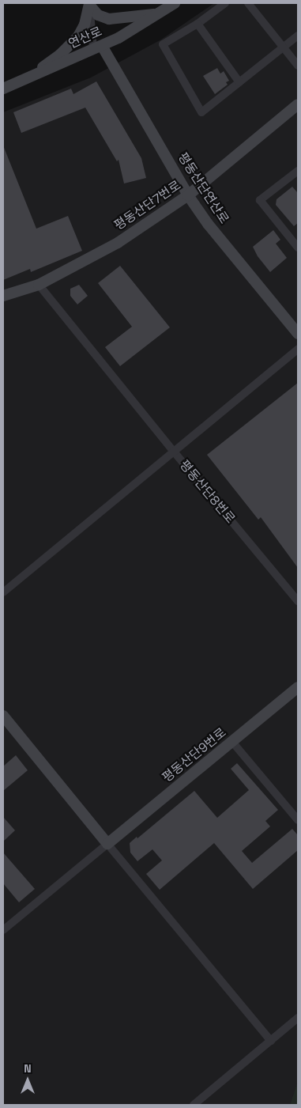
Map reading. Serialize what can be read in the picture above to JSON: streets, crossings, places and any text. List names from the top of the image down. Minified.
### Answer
{"streets":{"street":["연산로","평동산단연산로","평동산단7번로","평동산단8번로","평동산단9번로"]},"crossings":[["연산로","평동산단연산로"],["평동산단연산로","평동산단7번로"]],"north":"top"}
